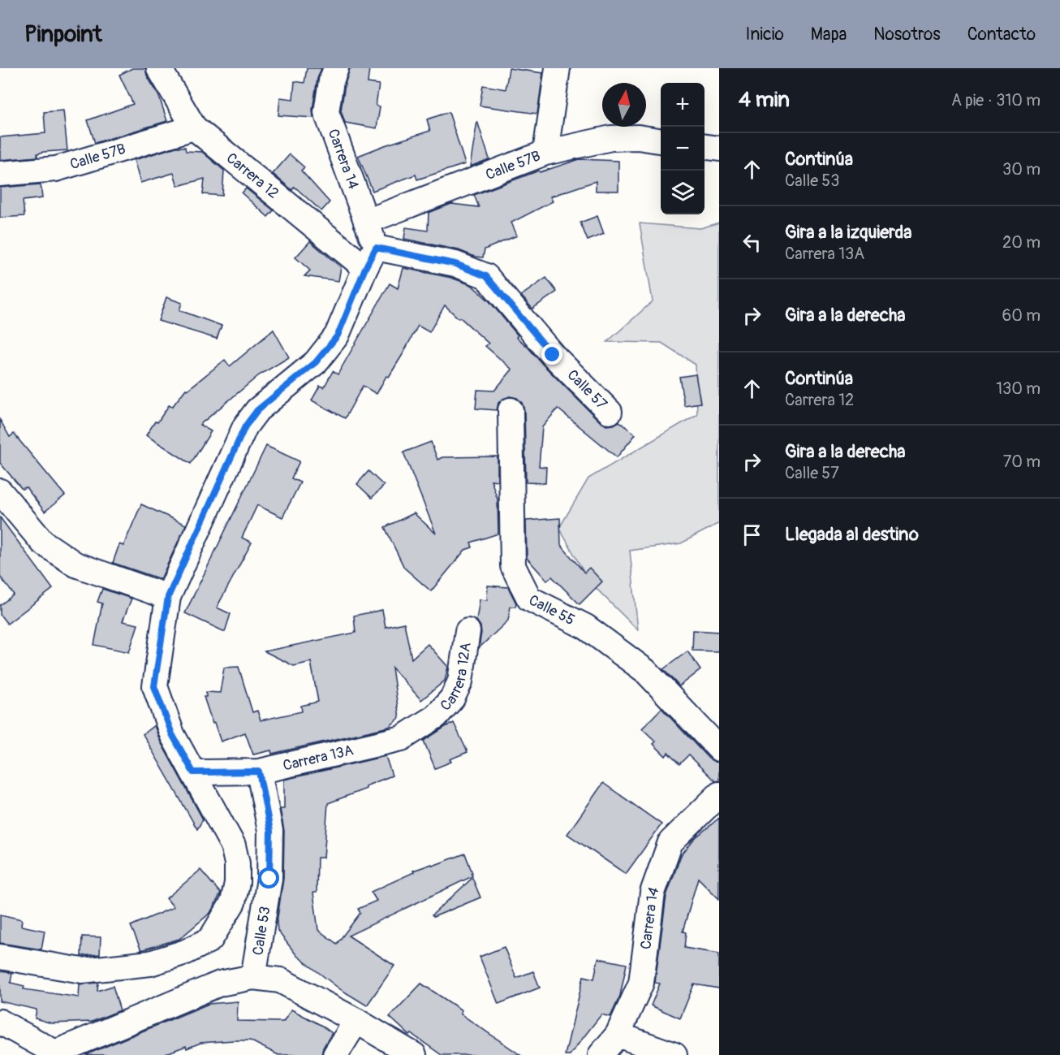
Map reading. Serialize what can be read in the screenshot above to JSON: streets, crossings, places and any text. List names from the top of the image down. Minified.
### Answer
{"streets":{"street":["Calle 57B","Carrera 14","Carrera 12","Calle 57","Calle 55","Carrera 12A","Carrera 13A","Calle 53"]},"crossings":[["Calle 57B","Carrera 14"],["Calle 57B","Carrera 12"],["Carrera 14","Carrera 12"],["Carrera 14","Calle 57"],["Carrera 12","Calle 57"],["Carrera 12A","Carrera 13A"],["Carrera 13A","Calle 53"]],"north":"top","page":{"header":"Pinpoint","nav":["Inicio","Mapa","Nosotros","Contacto"],"heading":["4 min","A pie · 310 m"],"map_buttons":["+","−"],"list":[["Continúa","Calle 53","30 m"],["Gira a la izquierda","Carrera 13A","20 m"],["Gira a la derecha","60 m"],["Continúa","Carrera 12","130 m"],["Gira a la derecha","Calle 57","70 m"],"Llegada al destino"]}}
